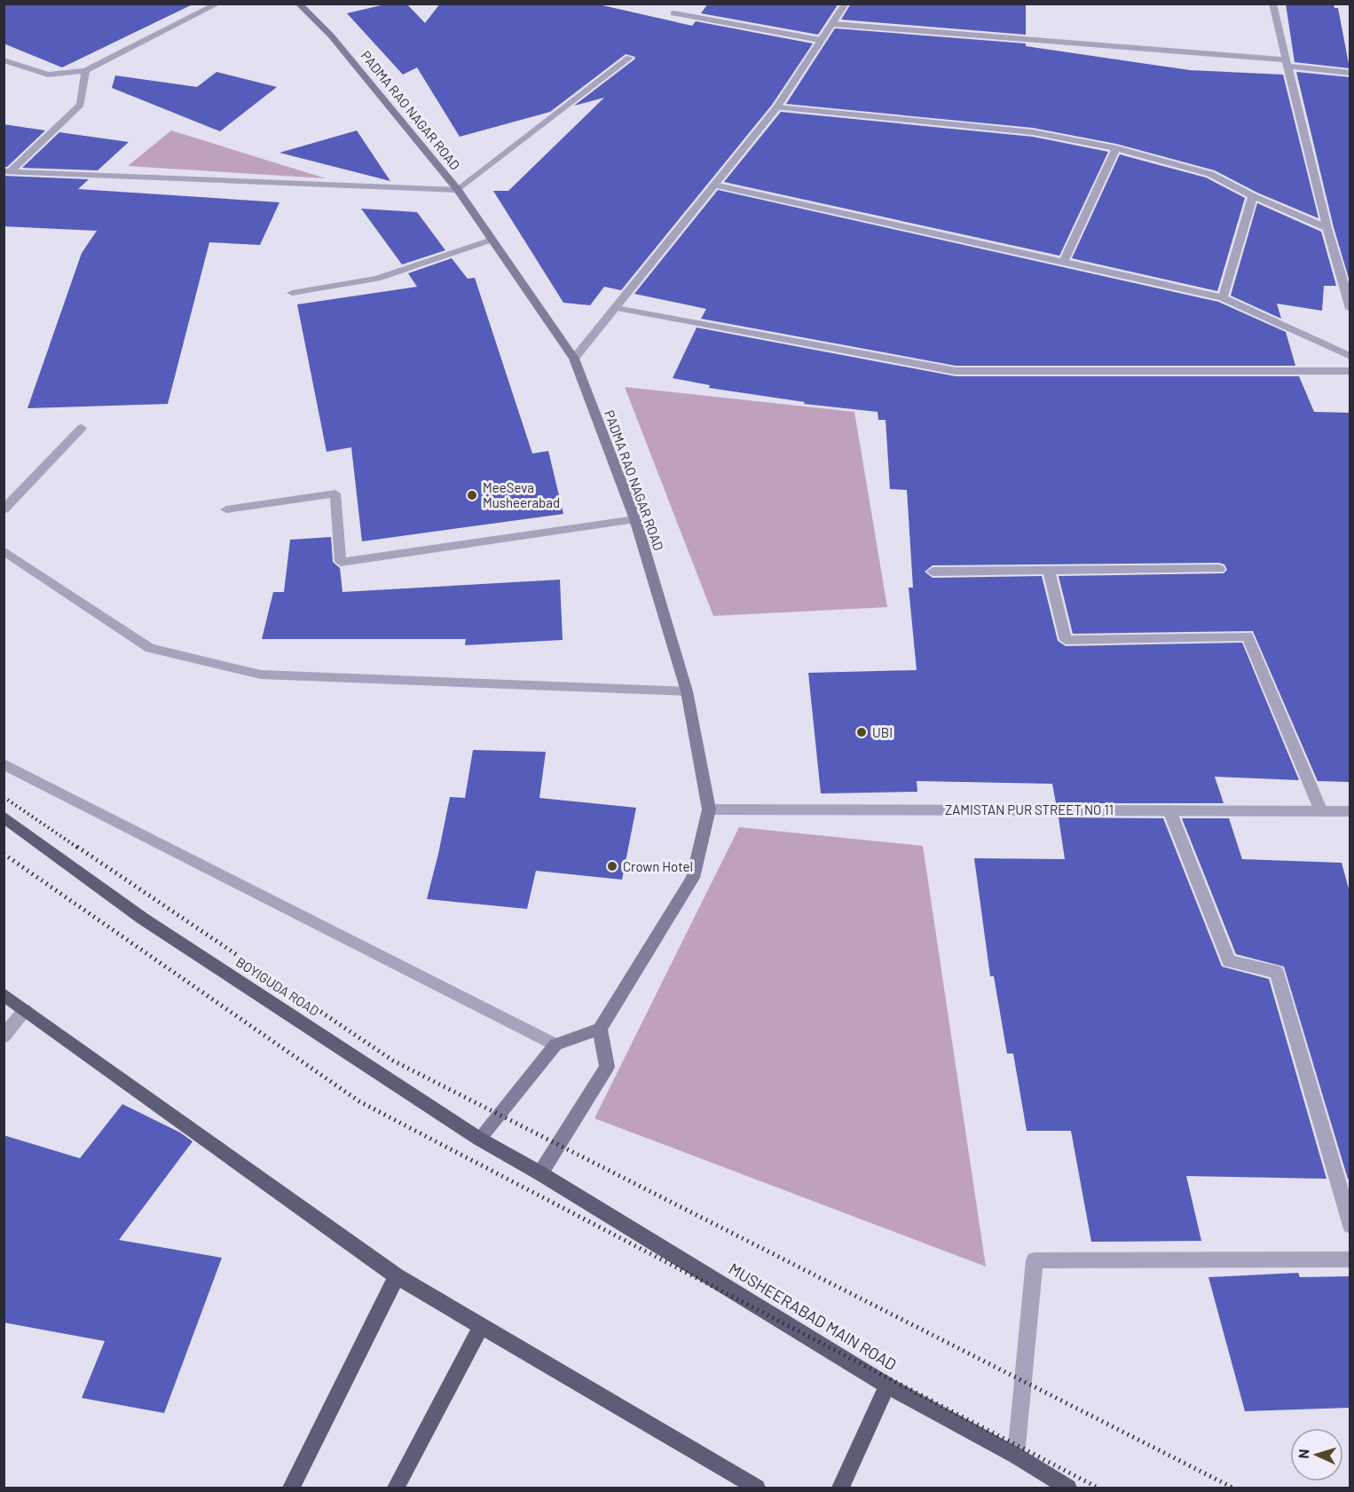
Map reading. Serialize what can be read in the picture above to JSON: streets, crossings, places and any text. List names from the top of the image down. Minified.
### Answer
{"streets":{"main road":["PADMA RAO NAGAR ROAD","BOYIGUDA ROAD","MUSHEERABAD MAIN ROAD"],"street":["ZAMISTAN PUR STREET NO 11"]},"crossings":[["PADMA RAO NAGAR ROAD","ZAMISTAN PUR STREET NO 11"],["BOYIGUDA ROAD","MUSHEERABAD MAIN ROAD"]],"places":["MeeSeva Musheerabad","UBI","Crown Hotel"],"north":"left"}
